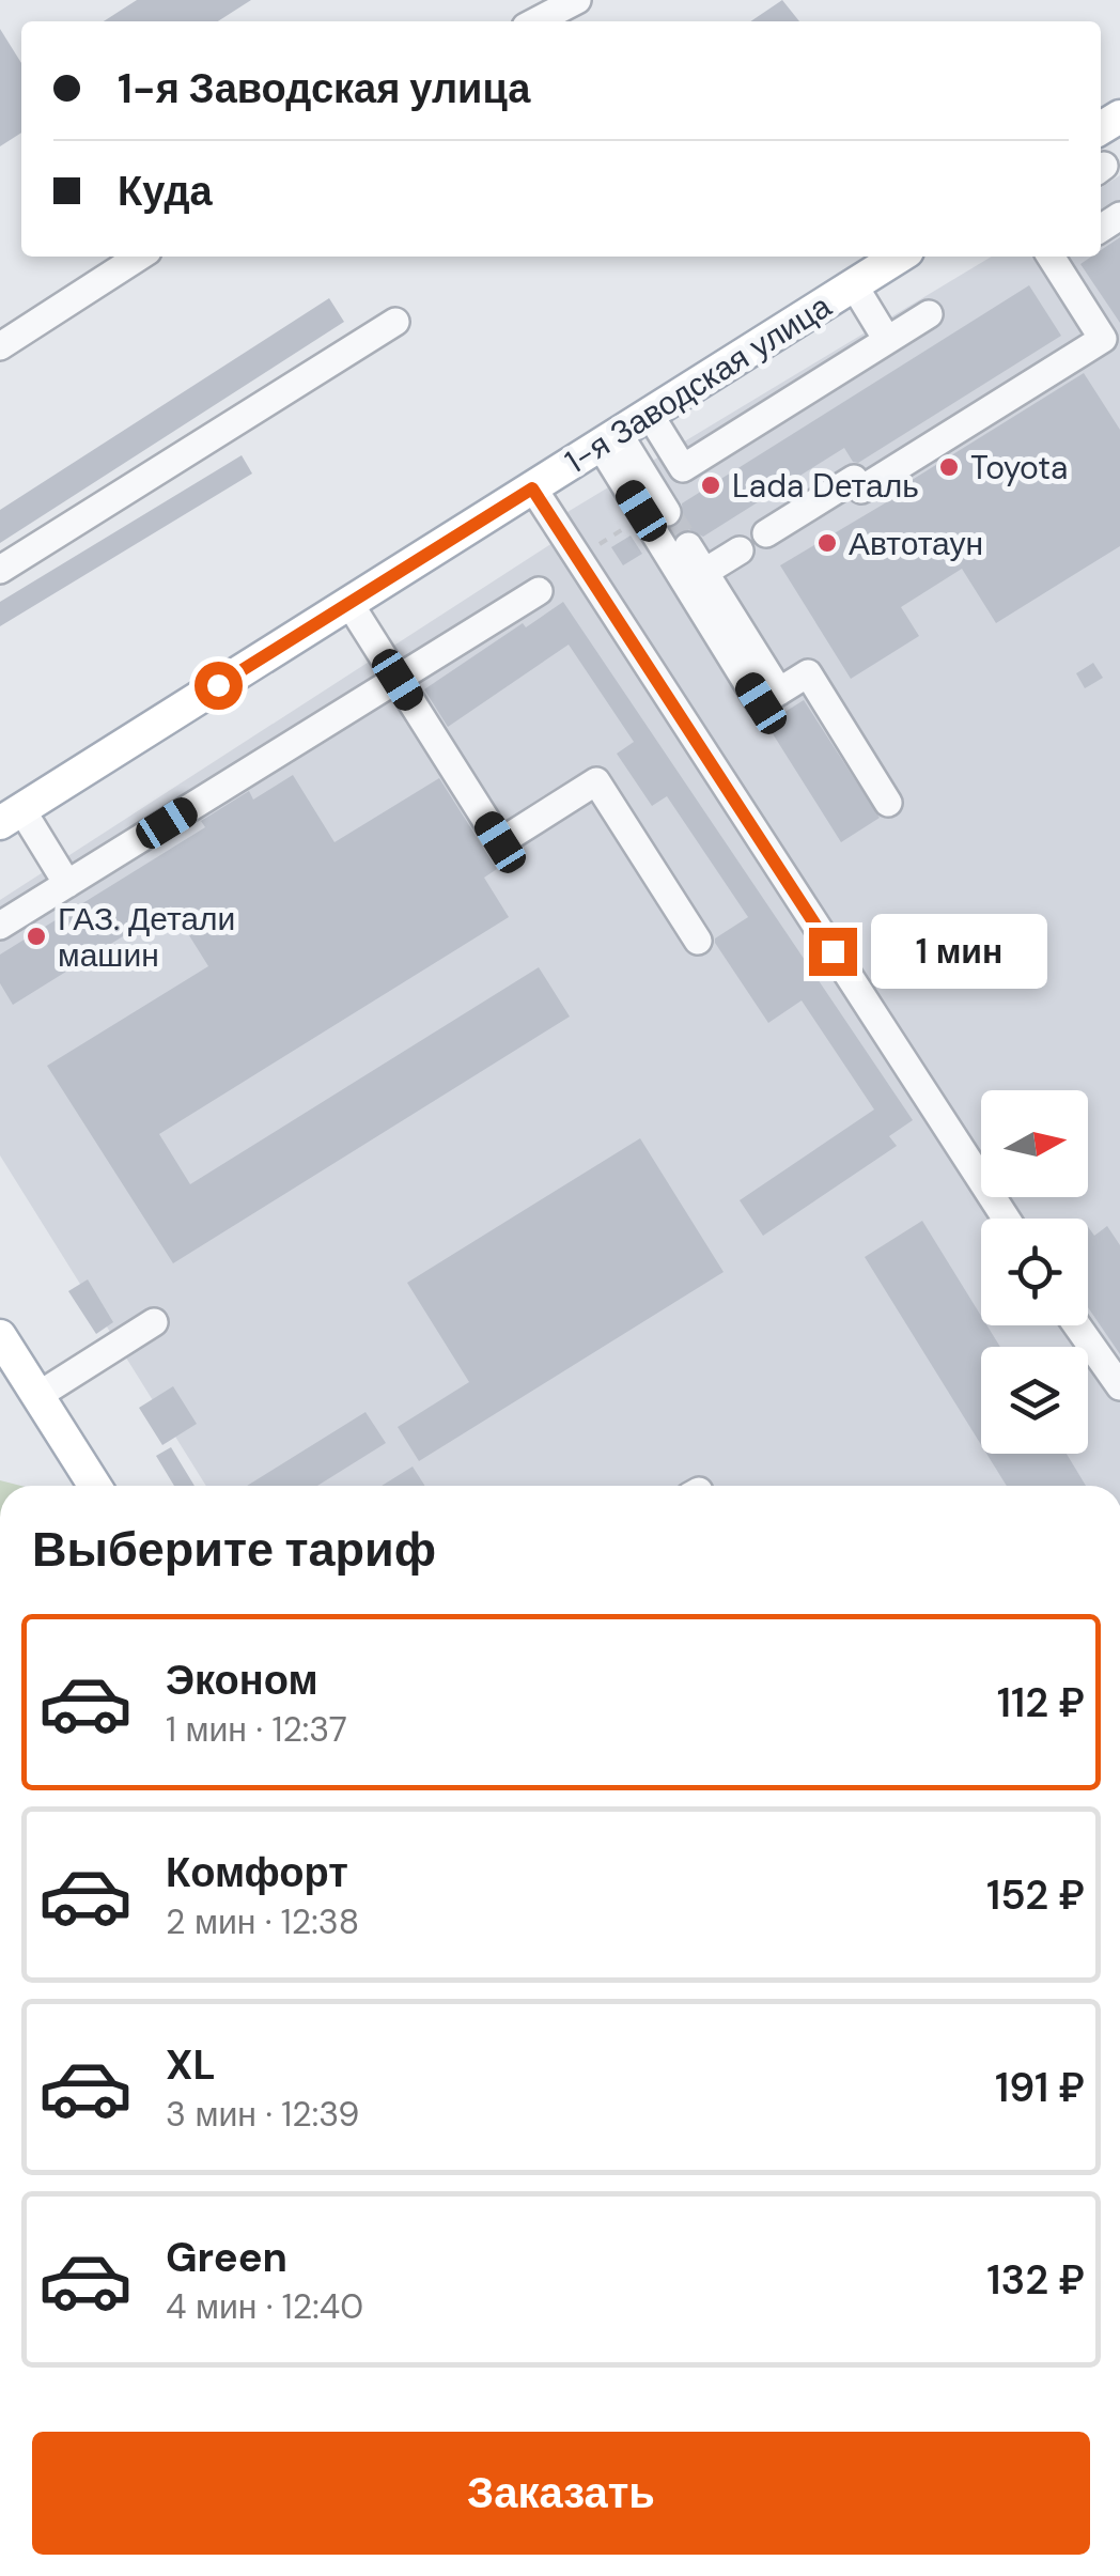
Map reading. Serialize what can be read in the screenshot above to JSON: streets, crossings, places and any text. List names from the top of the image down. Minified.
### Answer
{"streets":{"main road":["1-я Заводская улица"]},"places":["Toyota","Lada Dеталь","Автотаун","ГАЗ. Детали машин"],"north":"right","page":{"banner":["1-я Заводская улица","Куда"],"bubble":"1 мин","heading":"Выберите тариф","list":[{"name":"Эконом","note":"1 мин · 12:37","value":"112 ₽"},{"name":"Комфорт","note":"2 мин · 12:38","value":"152 ₽"},{"name":"XL","note":"3 мин · 12:39","value":"191 ₽"},{"name":"Green","note":"4 мин · 12:40","value":"132 ₽"}],"buttons":"Заказать"}}
